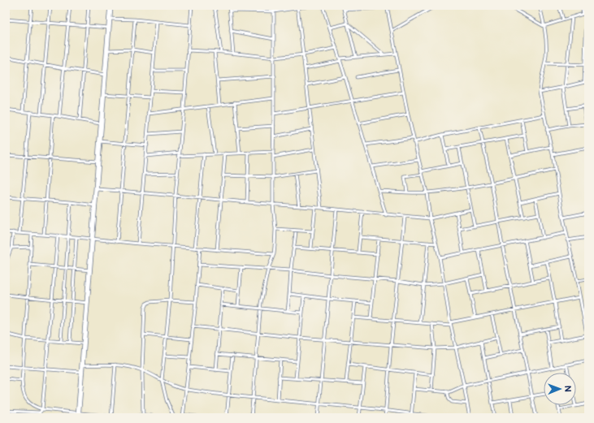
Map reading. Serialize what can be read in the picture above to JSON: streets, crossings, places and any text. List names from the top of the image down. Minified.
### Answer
{"north":"right"}
